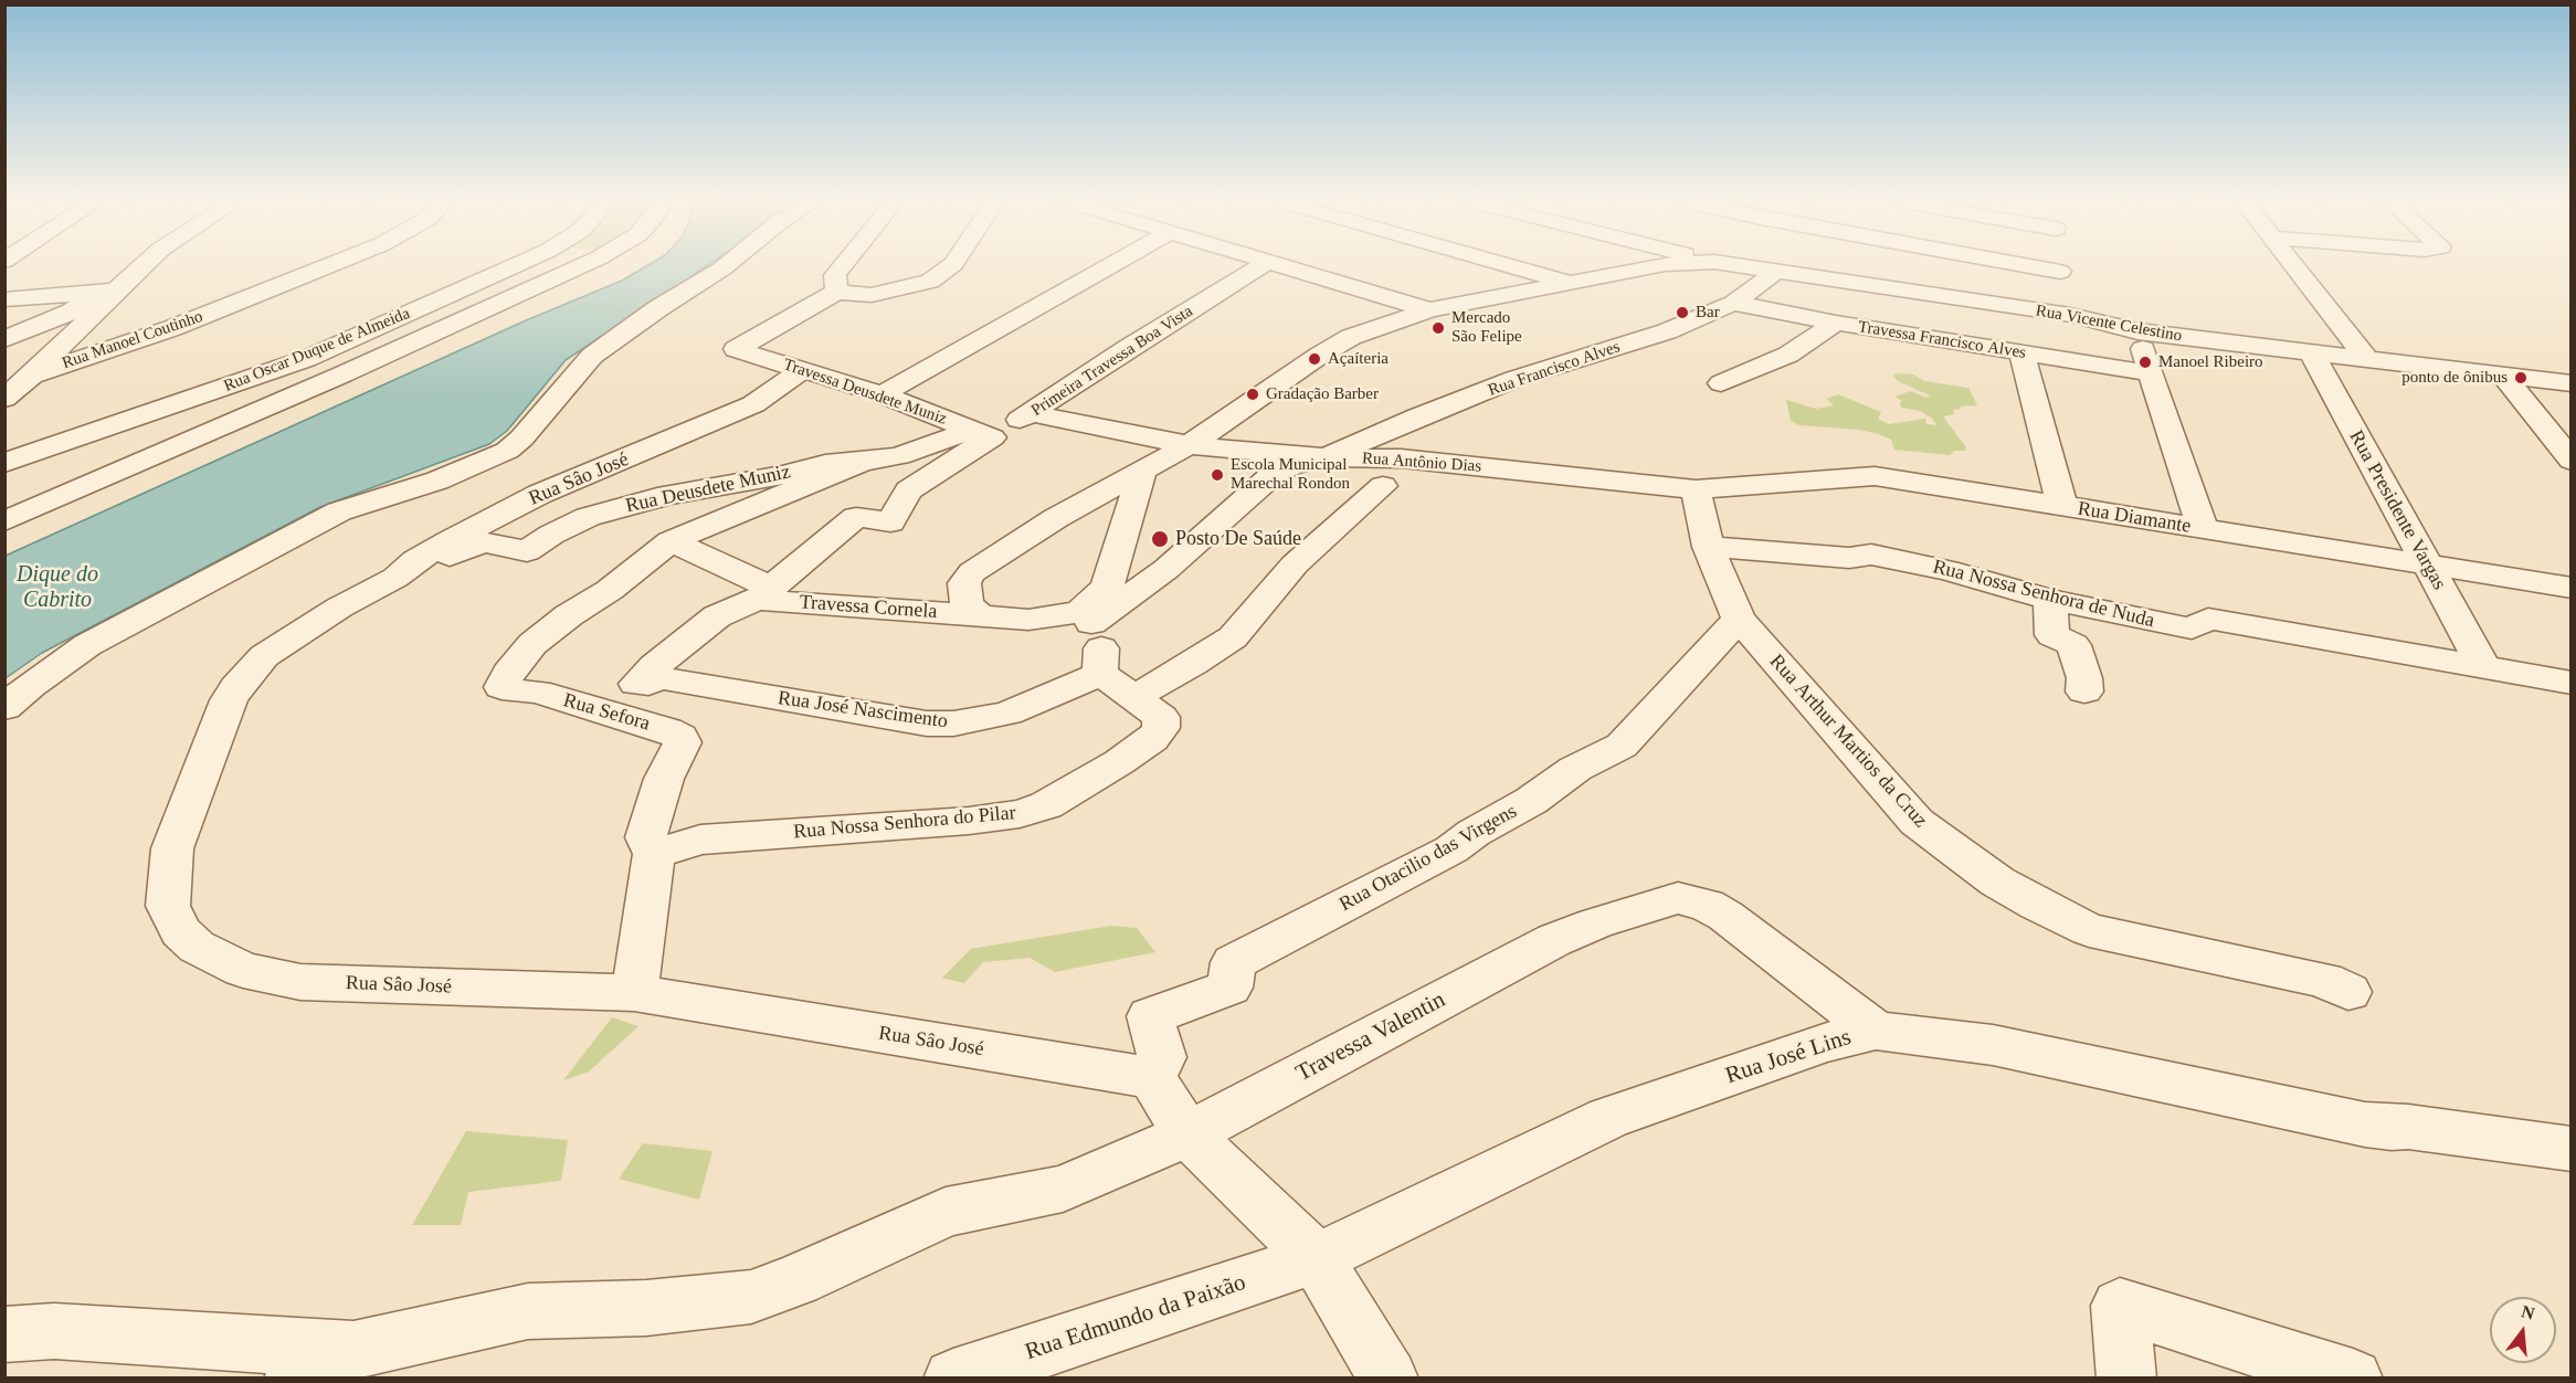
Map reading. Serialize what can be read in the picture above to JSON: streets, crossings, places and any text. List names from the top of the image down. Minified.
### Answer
{"streets":{"street":["Rua Vicente Celestino","Rua Manoel Coutinho","Travessa Francisco Alves","Rua Oscar Duque de Almeida","Primeira Travessa Boa Vista","Rua Francisco Alves","Travessa Deusdete Muniz","Rua Antônio Dias","Rua Sâo José","Rua Deusdete Muniz","Rua Presidente Vargas","Rua Diamante","Rua Nossa Senhora de Nuda","Travessa Cornela","Rua José Nascimento","Rua Sefora","Rua Arthur Martios da Cruz","Rua Nossa Senhora do Pilar","Rua Otacilio das Virgens","Travessa Valentin","Rua José Lins","Rua Edmundo da Paixão"]},"crossings":[["Rua Vicente Celestino","Rua Francisco Alves"],["Rua Vicente Celestino","Rua Antônio Dias"],["Rua Vicente Celestino","Rua Presidente Vargas"],["Rua Vicente Celestino","Travessa Cornela"],["Travessa Francisco Alves","Rua Francisco Alves"],["Primeira Travessa Boa Vista","Travessa Deusdete Muniz"],["Primeira Travessa Boa Vista","Rua Antônio Dias"],["Primeira Travessa Boa Vista","Rua Deusdete Muniz"],["Primeira Travessa Boa Vista","Travessa Cornela"],["Primeira Travessa Boa Vista","Rua José Nascimento"],["Rua Francisco Alves","Rua Antônio Dias"],["Travessa Deusdete Muniz","Rua Sâo José"],["Travessa Deusdete Muniz","Rua Deusdete Muniz"],["Rua Antônio Dias","Rua Diamante"],["Rua Antônio Dias","Rua Arthur Martios da Cruz"],["Rua Sâo José","Rua Deusdete Muniz"],["Rua Sâo José","Rua Otacilio das Virgens"],["Rua Presidente Vargas","Rua Diamante"],["Rua Presidente Vargas","Rua Nossa Senhora de Nuda"],["Rua Diamante","Rua Arthur Martios da Cruz"],["Rua Nossa Senhora de Nuda","Rua Arthur Martios da Cruz"],["Travessa Cornela","Rua José Nascimento"],["Rua Sefora","Rua Nossa Senhora do Pilar"],["Rua Arthur Martios da Cruz","Rua Otacilio das Virgens"],["Travessa Valentin","Rua José Lins"],["Rua José Lins","Rua Edmundo da Paixão"]],"water":["Dique do Cabrito"],"places":["Bar","Mercado São Felipe","Açaíteria","Manoel Ribeiro","ponto de ônibus","Gradação Barber","Escola Municipal Marechal Rondon","Posto De Saúde"],"north":"top"}
